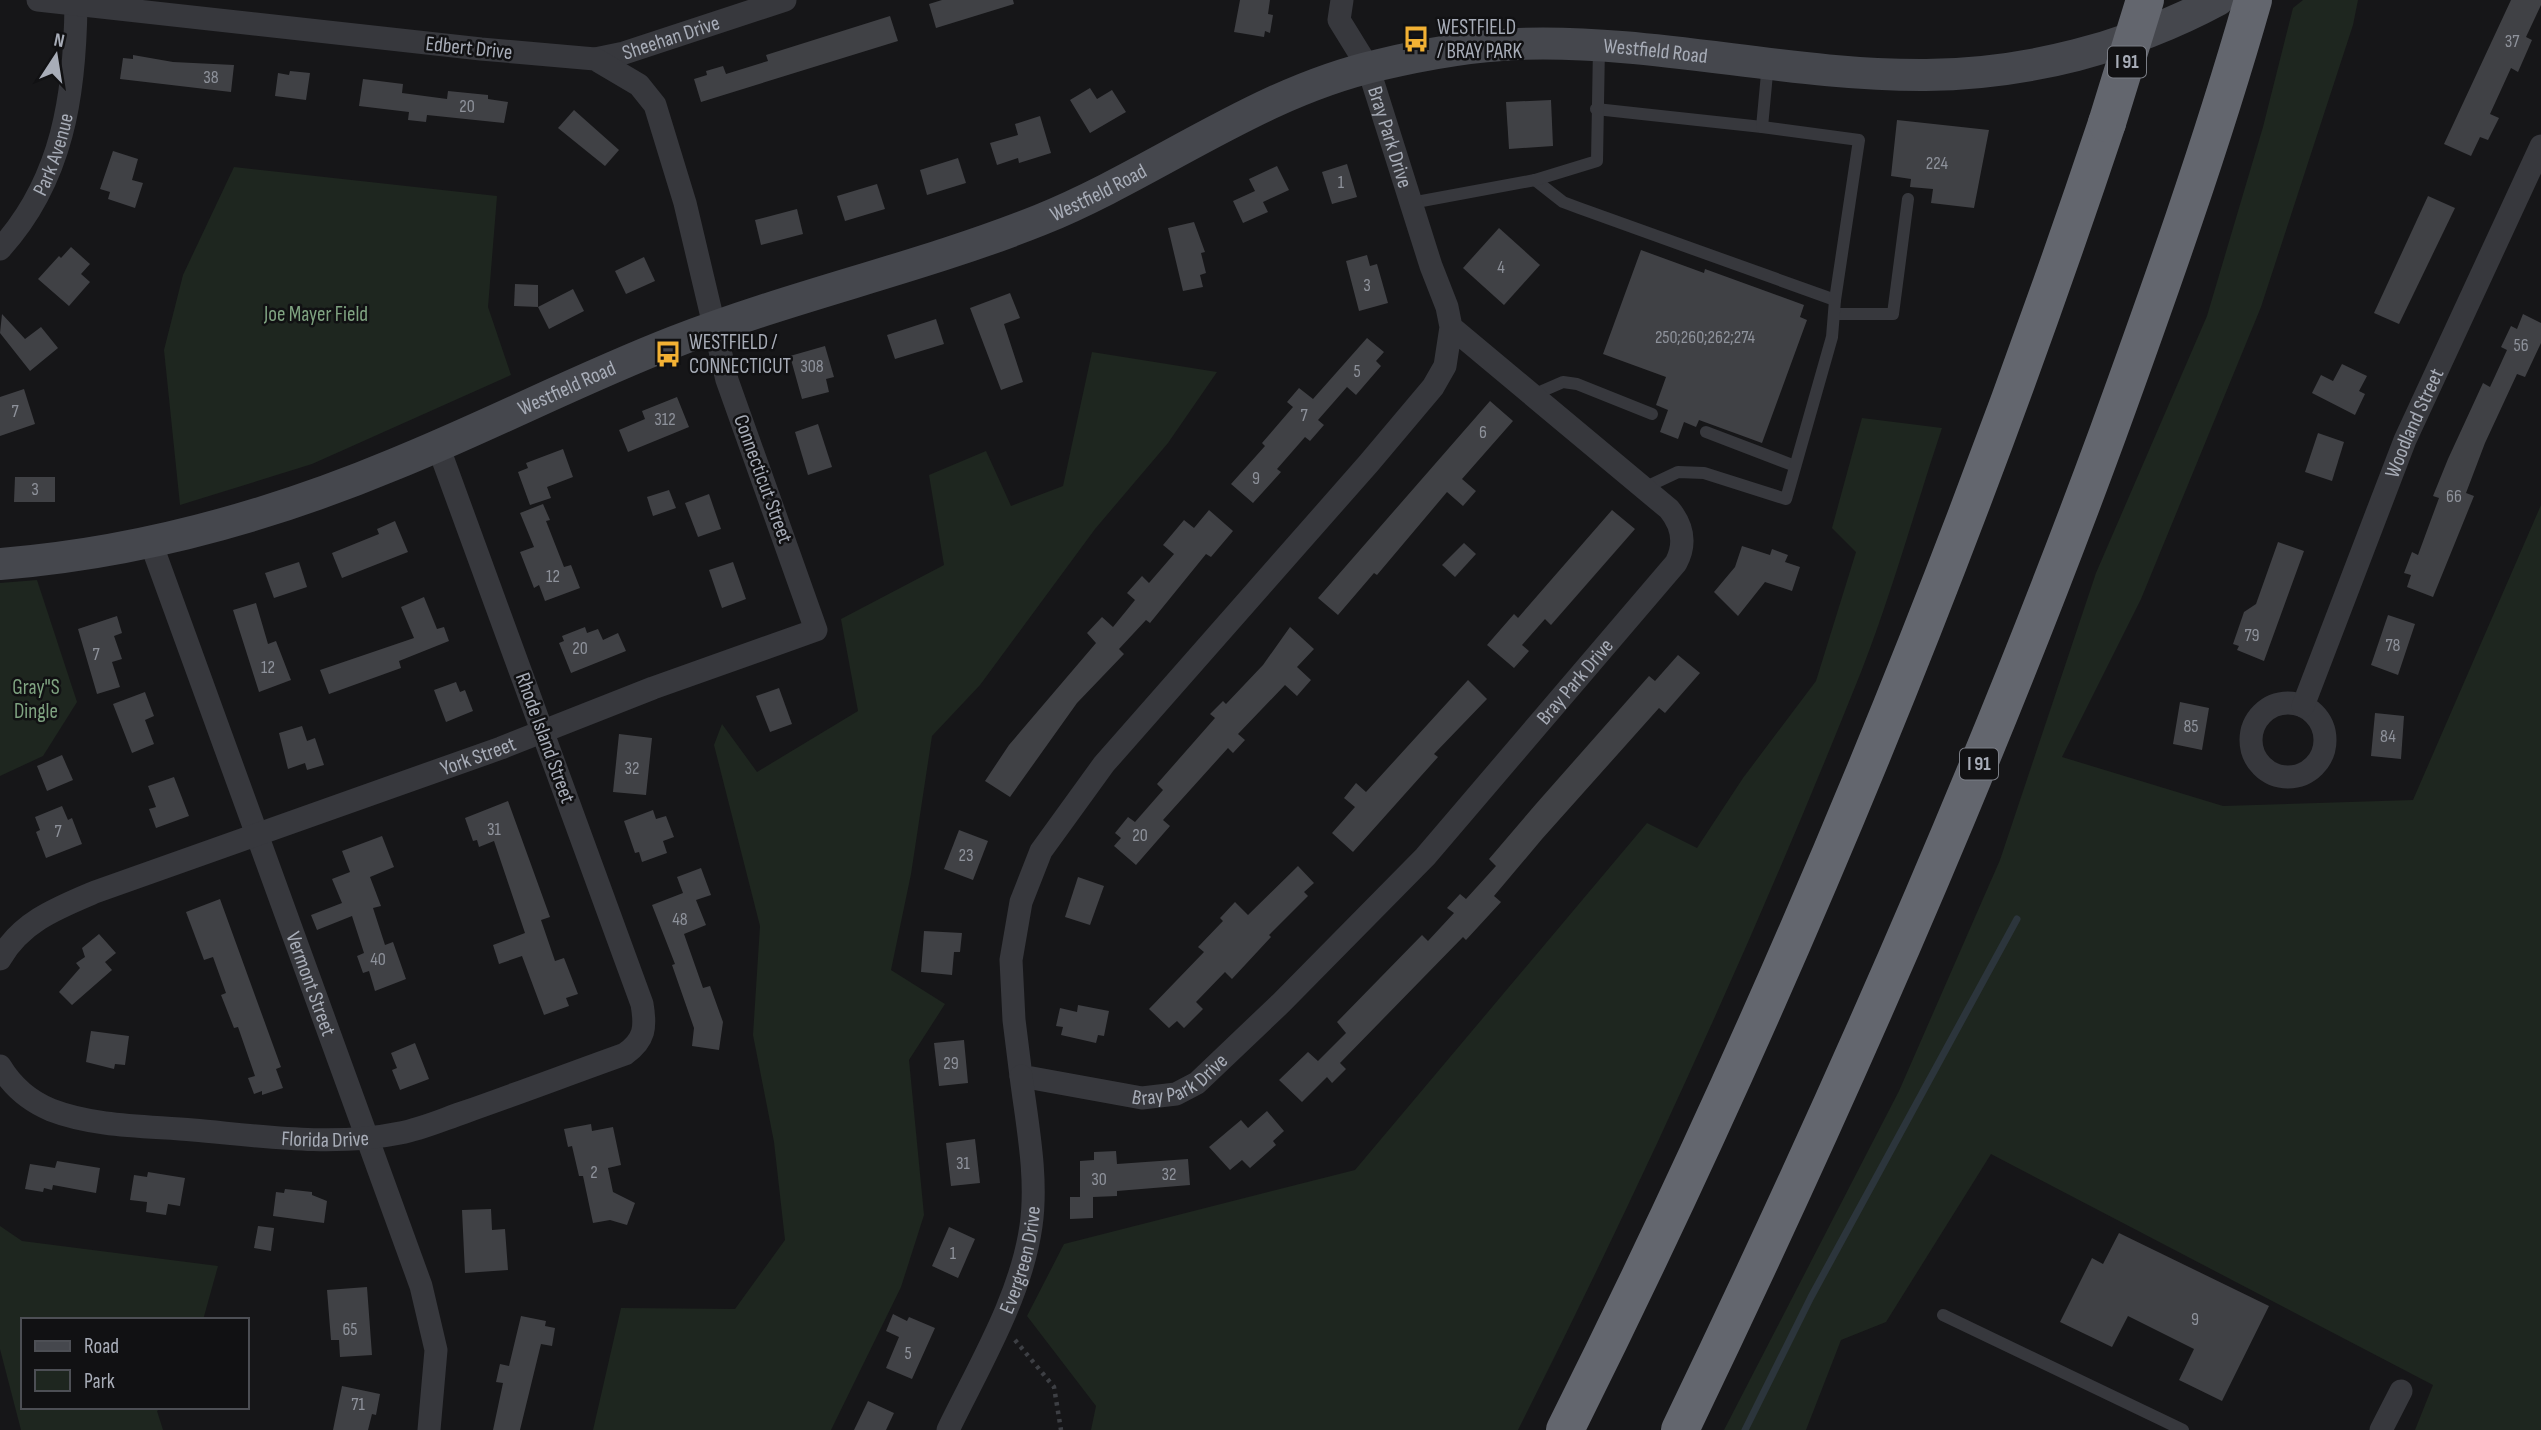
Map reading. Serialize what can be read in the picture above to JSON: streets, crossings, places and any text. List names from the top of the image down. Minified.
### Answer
{"streets":{"highway":["I 91"],"main road":["Westfield Road"],"street":["Sheehan Drive","Edbert Drive","Bray Park Drive","Park Avenue","Woodland Street","Connecticut Street","Rhode Island Street","York Street","Vermont Street","Florida Drive","Evergreen Drive"]},"crossings":[["Sheehan Drive","Edbert Drive"],["Edbert Drive","Westfield Road"],["Edbert Drive","Park Avenue"],["Edbert Drive","Connecticut Street"],["Westfield Road","Bray Park Drive"],["Westfield Road","Connecticut Street"],["Westfield Road","Rhode Island Street"],["Westfield Road","Vermont Street"],["Bray Park Drive","Evergreen Drive"],["Connecticut Street","York Street"],["Rhode Island Street","York Street"],["Rhode Island Street","Florida Drive"],["York Street","Vermont Street"],["Vermont Street","Florida Drive"]],"parks":["Joe Mayer Field","Gray\"S Dingle"],"places":{"bus stop":["WESTFIELD / BRAY PARK","WESTFIELD / CONNECTICUT"]},"house_numbers":["37","38","20","224","1","4","3","250;260;262;274","56","308","5","7","7","312","6","9","3","66","12","79","78","20","7","12","85","84","32","31","7","20","23","48","40","29","31","2","32","30","1","9","65","5","71"],"legend":["Road","Park"],"north":"top"}
